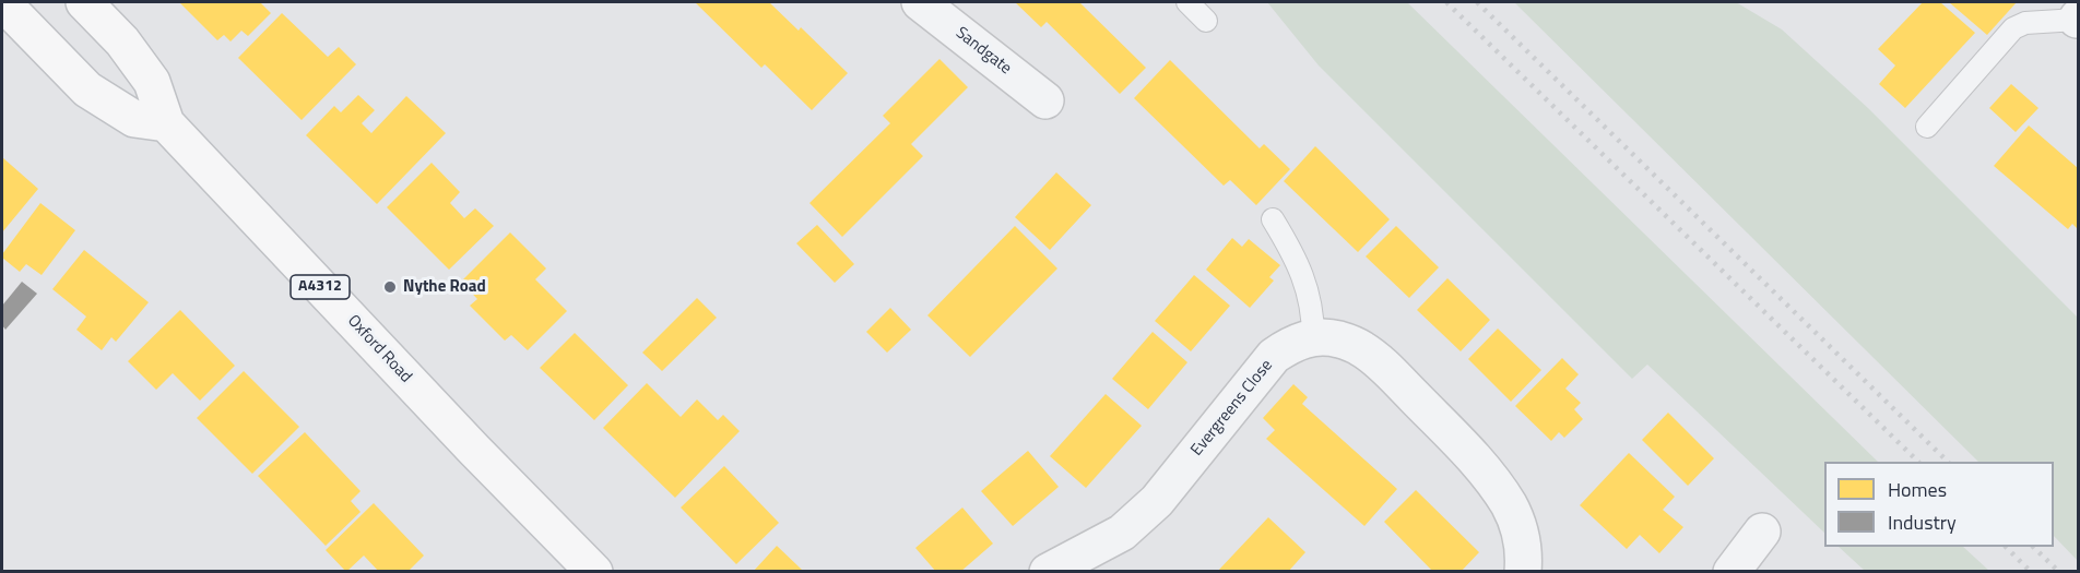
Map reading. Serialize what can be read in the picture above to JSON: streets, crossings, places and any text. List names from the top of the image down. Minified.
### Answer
{"streets":{"main road":["A4312","Oxford Road"],"street":["Sandgate","Evergreens Close"]},"places":["Nythe Road"],"legend":["Homes","Industry"]}
